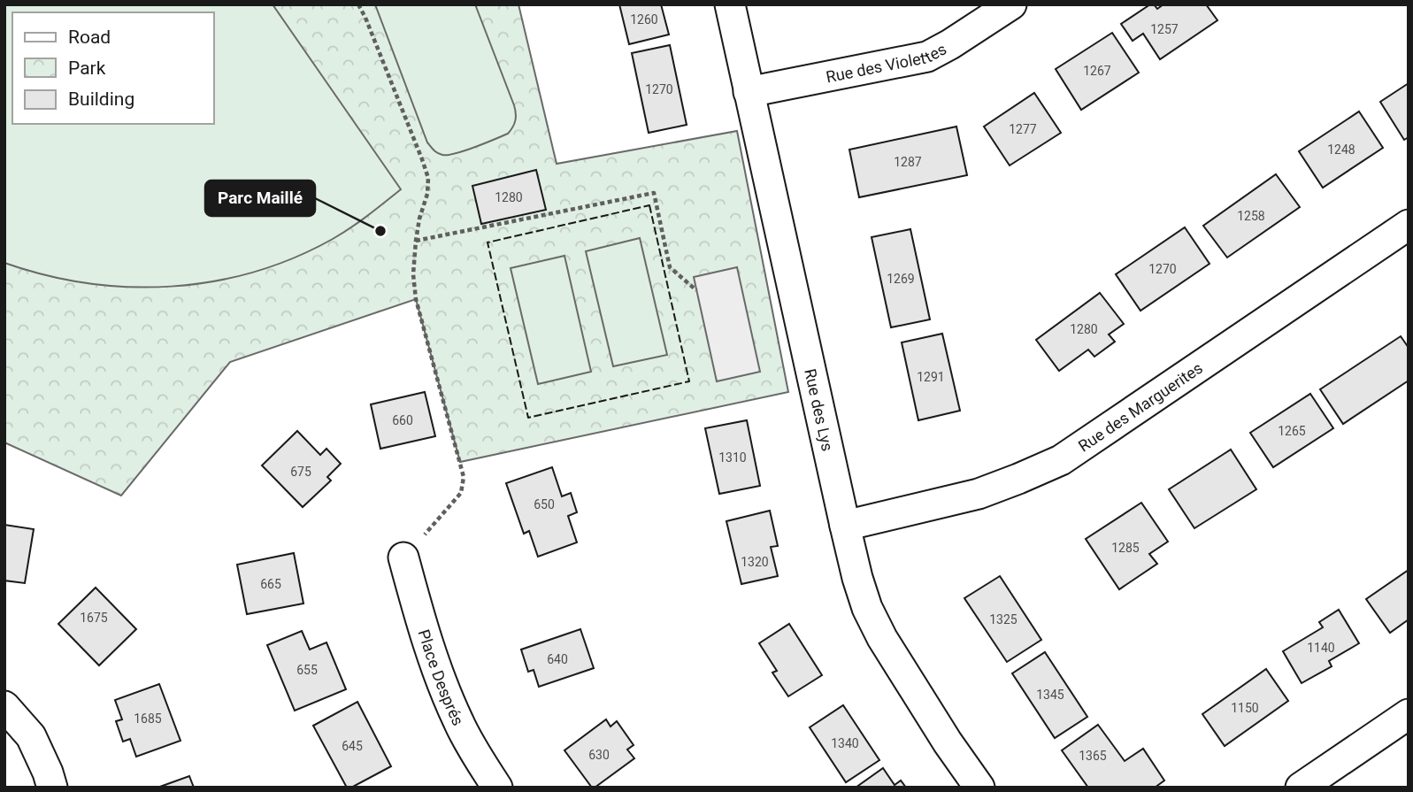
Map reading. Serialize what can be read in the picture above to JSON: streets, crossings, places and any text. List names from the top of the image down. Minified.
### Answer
{"streets":{"street":["Rue des Violettes","Rue des Marguerites","Rue des Lys","Place Després"]},"crossings":[["Rue des Violettes","Rue des Lys"],["Rue des Marguerites","Rue des Lys"]],"places":["Parc Maillé"],"house_numbers":["1260","1257","1267","1270","1277","1248","1287","1280","1258","1270","1269","1280","1291","660","1265","1310","675","650","1285","1320","665","1675","1325","1140","640","655","1345","1150","1685","1340","645","630","1365"],"legend":["Road","Park","Building"]}
